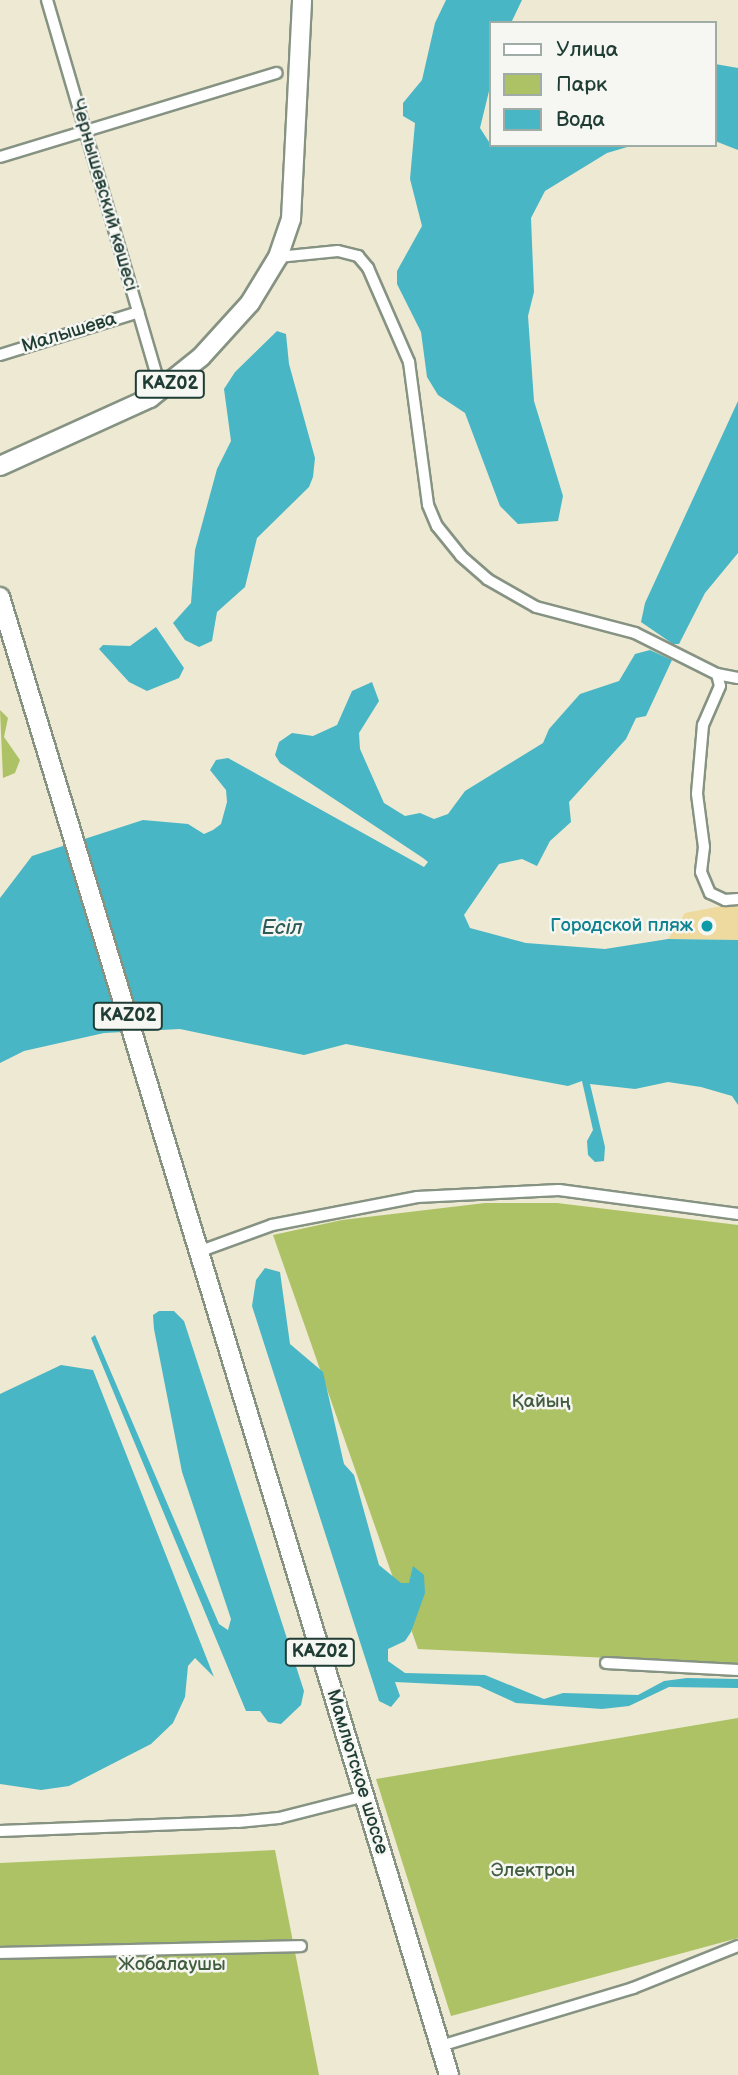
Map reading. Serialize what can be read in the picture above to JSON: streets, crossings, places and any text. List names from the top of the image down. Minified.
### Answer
{"streets":{"highway":["KAZ02","Мамлютское шоссе"],"street":["Чернышевский көшесі","Малышева"]},"crossings":[["Чернышевский көшесі","Малышева"],["Чернышевский көшесі","KAZ02"]],"water":["Есіл"],"parks":["Қайың","Электрон","Жобалаушы"],"places":["Городской пляж"],"legend":["Улица","Парк","Вода"]}
